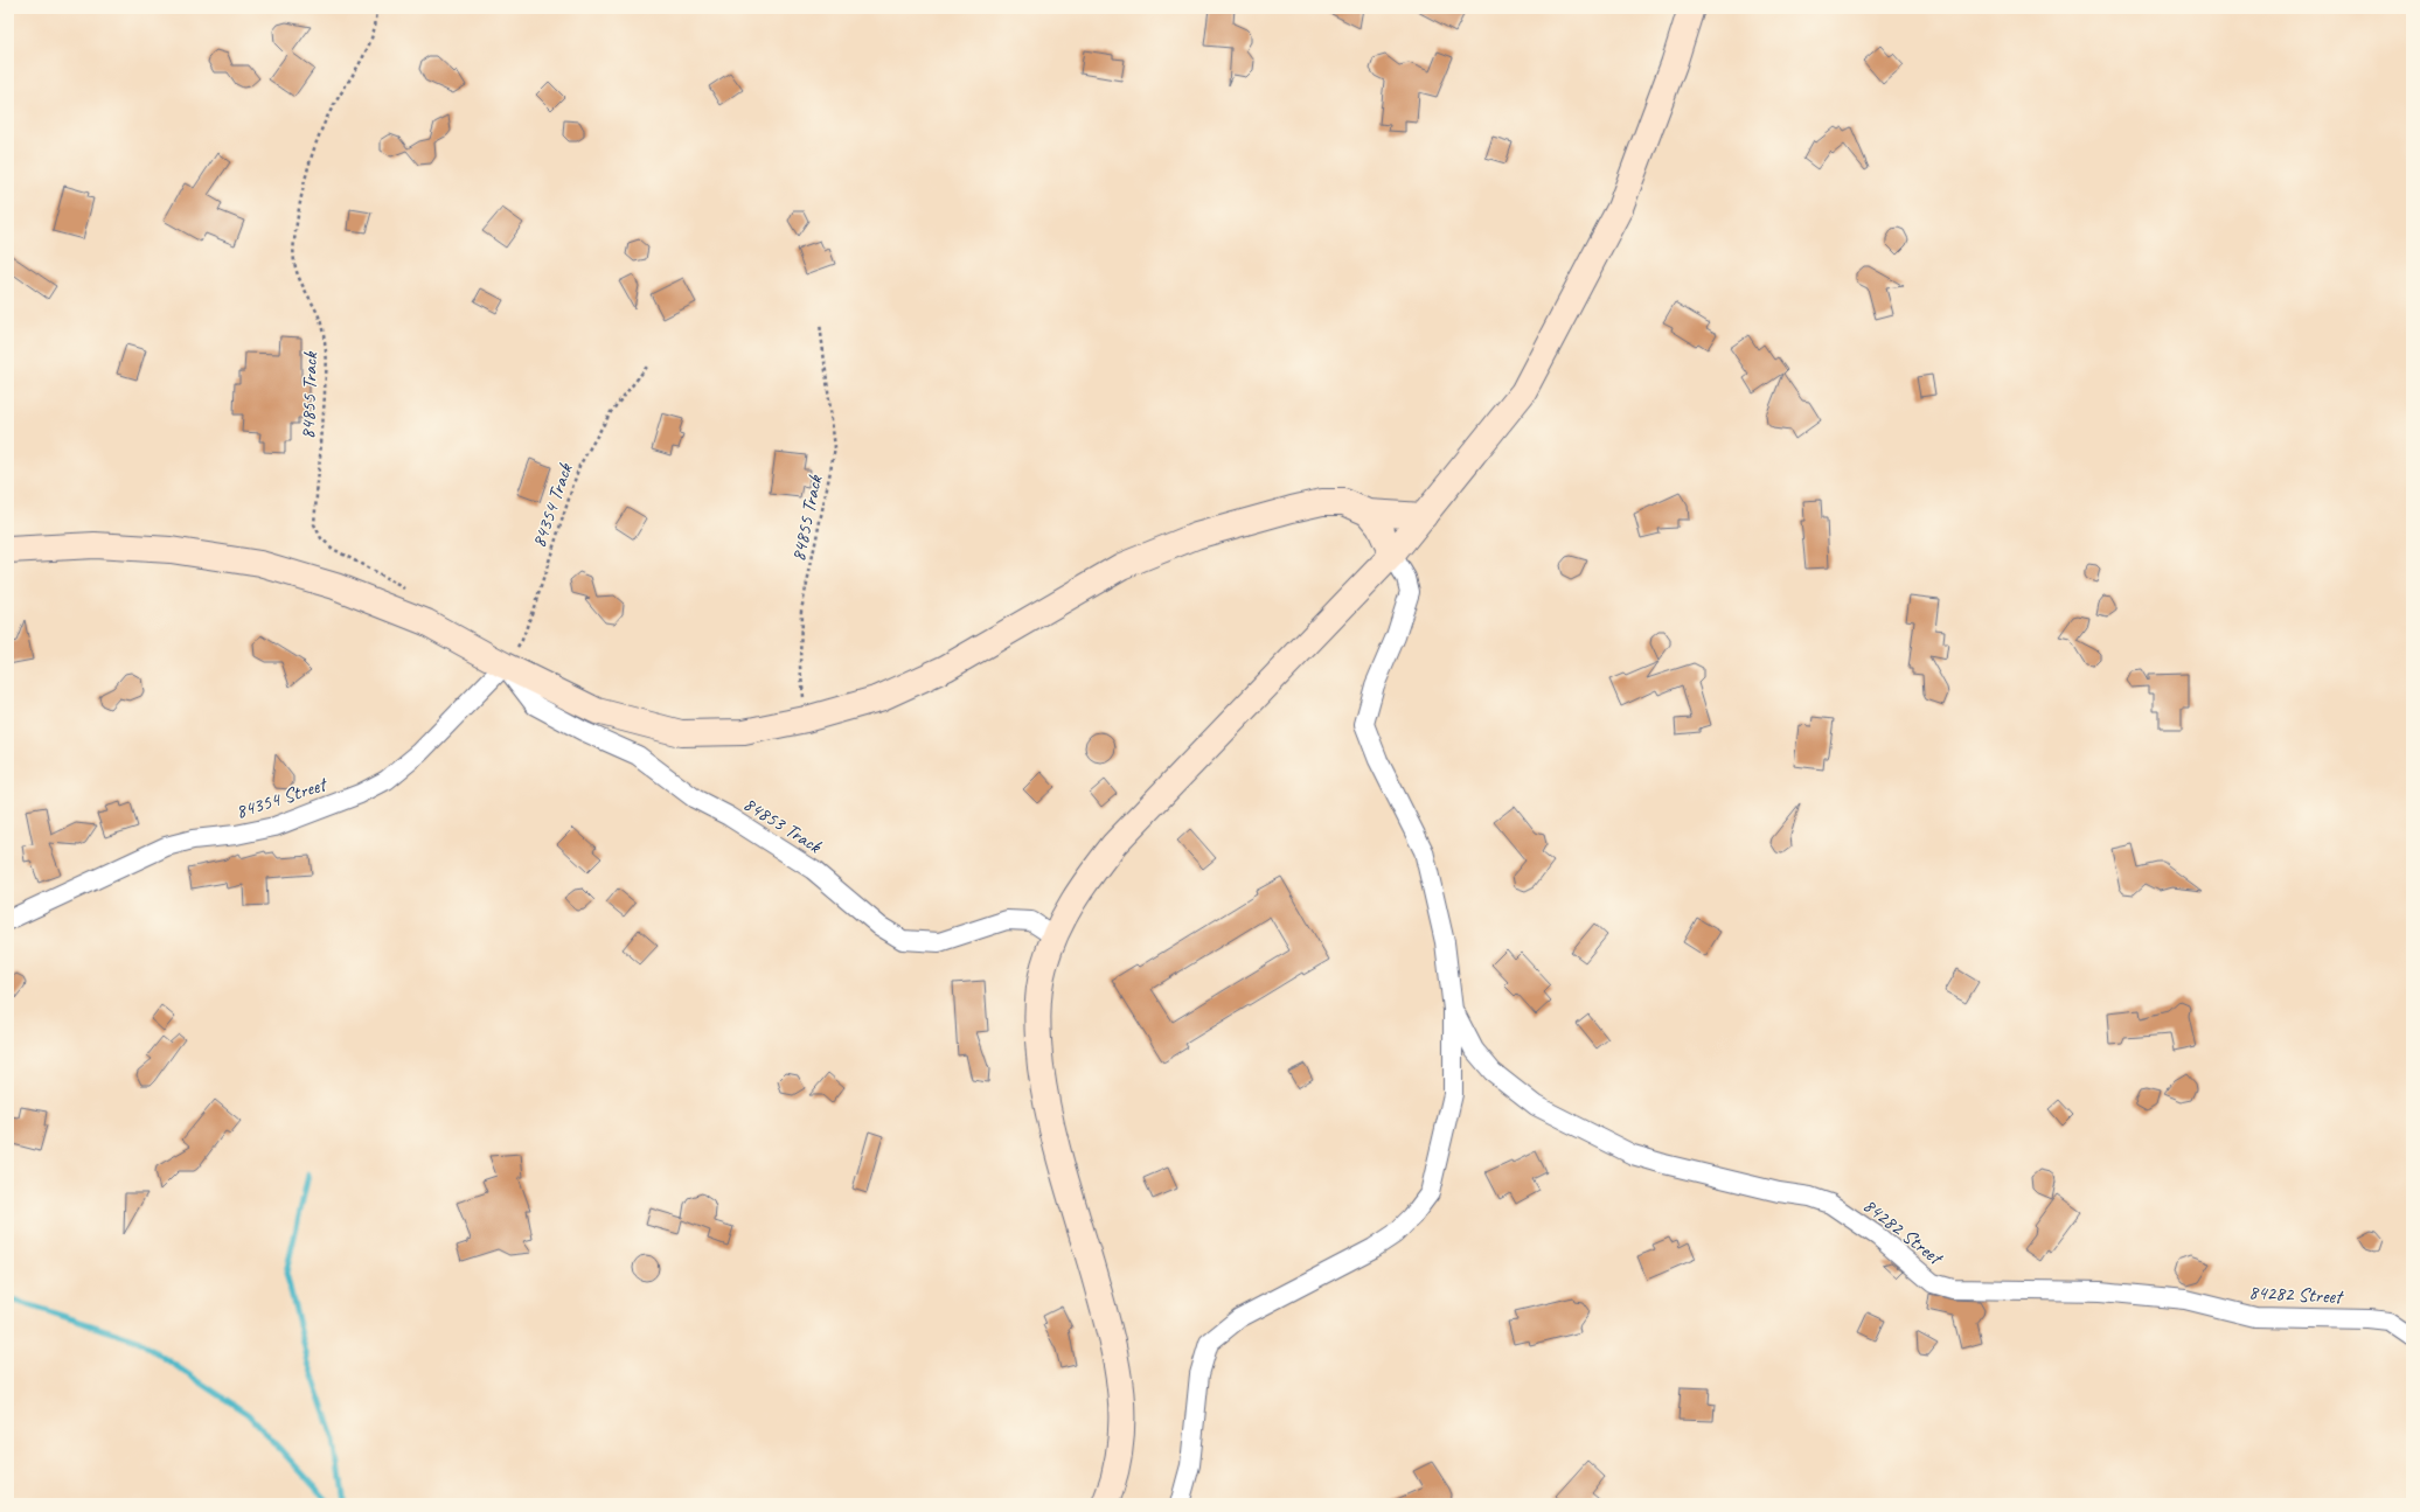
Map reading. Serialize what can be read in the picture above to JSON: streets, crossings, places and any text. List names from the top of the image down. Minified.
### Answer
{"streets":{"street":["84354 Street","84853 Track","84282 Street"],"path":["84855 Track","84354 Track"]},"crossings":[["84354 Track","84354 Street"],["84354 Track","84853 Track"],["84354 Street","84853 Track"]]}
